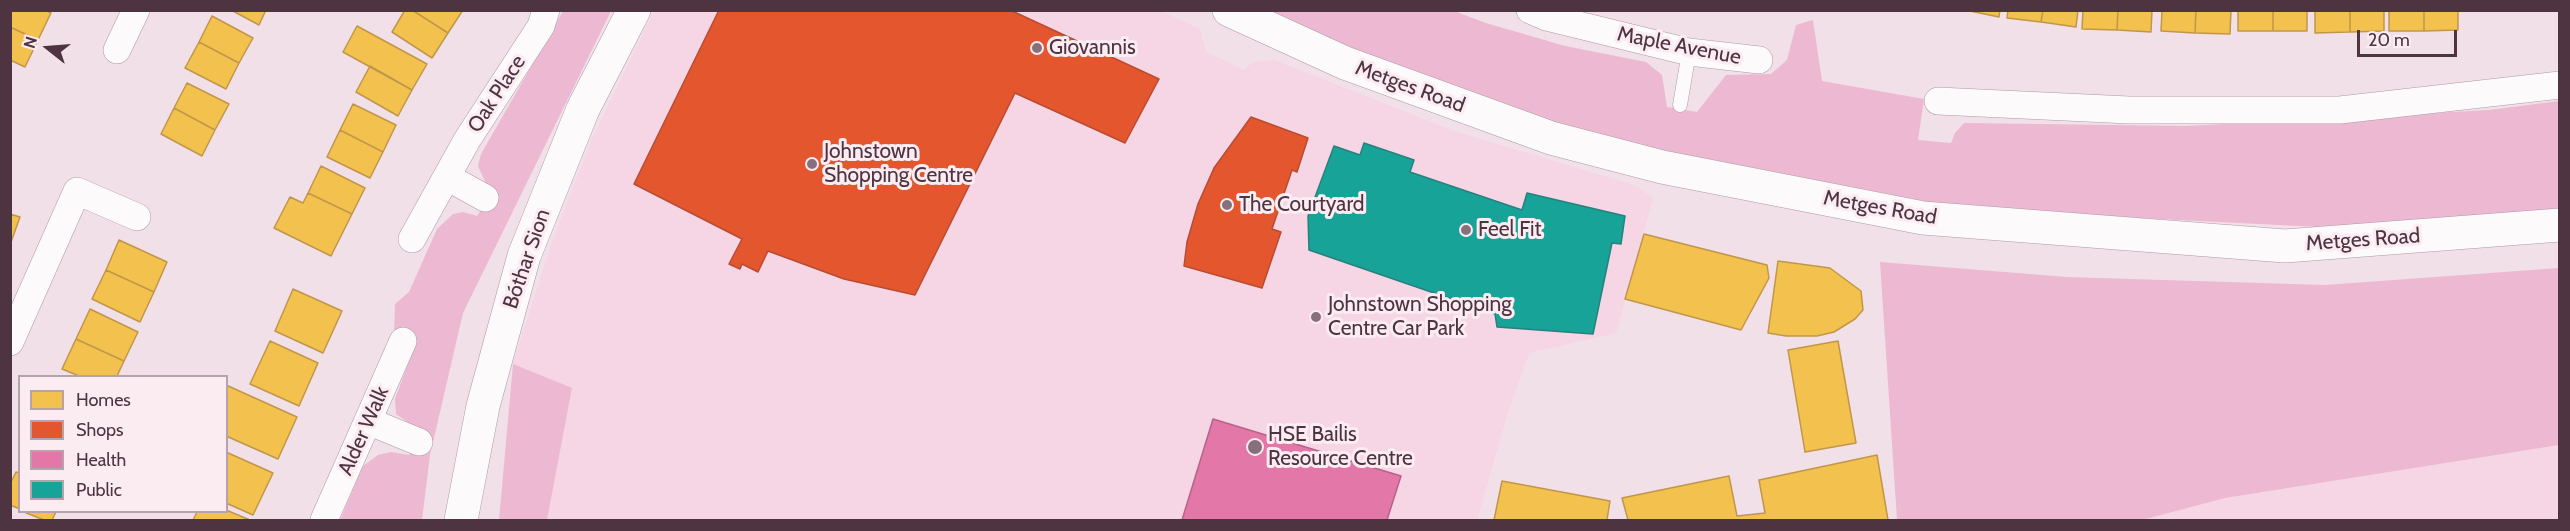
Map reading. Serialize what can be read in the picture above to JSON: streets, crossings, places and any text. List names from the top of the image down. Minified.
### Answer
{"streets":{"street":["Maple Avenue","Metges Road","Oak Place","Bóthar Sion","Alder Walk"]},"places":["Giovannis","Johnstown Shopping Centre","The Courtyard","Feel Fit","Johnstown Shopping Centre Car Park","HSE Bailis Resource Centre"],"legend":["Homes","Shops","Health","Public"],"scale_bar":"20 m","north":"left"}
